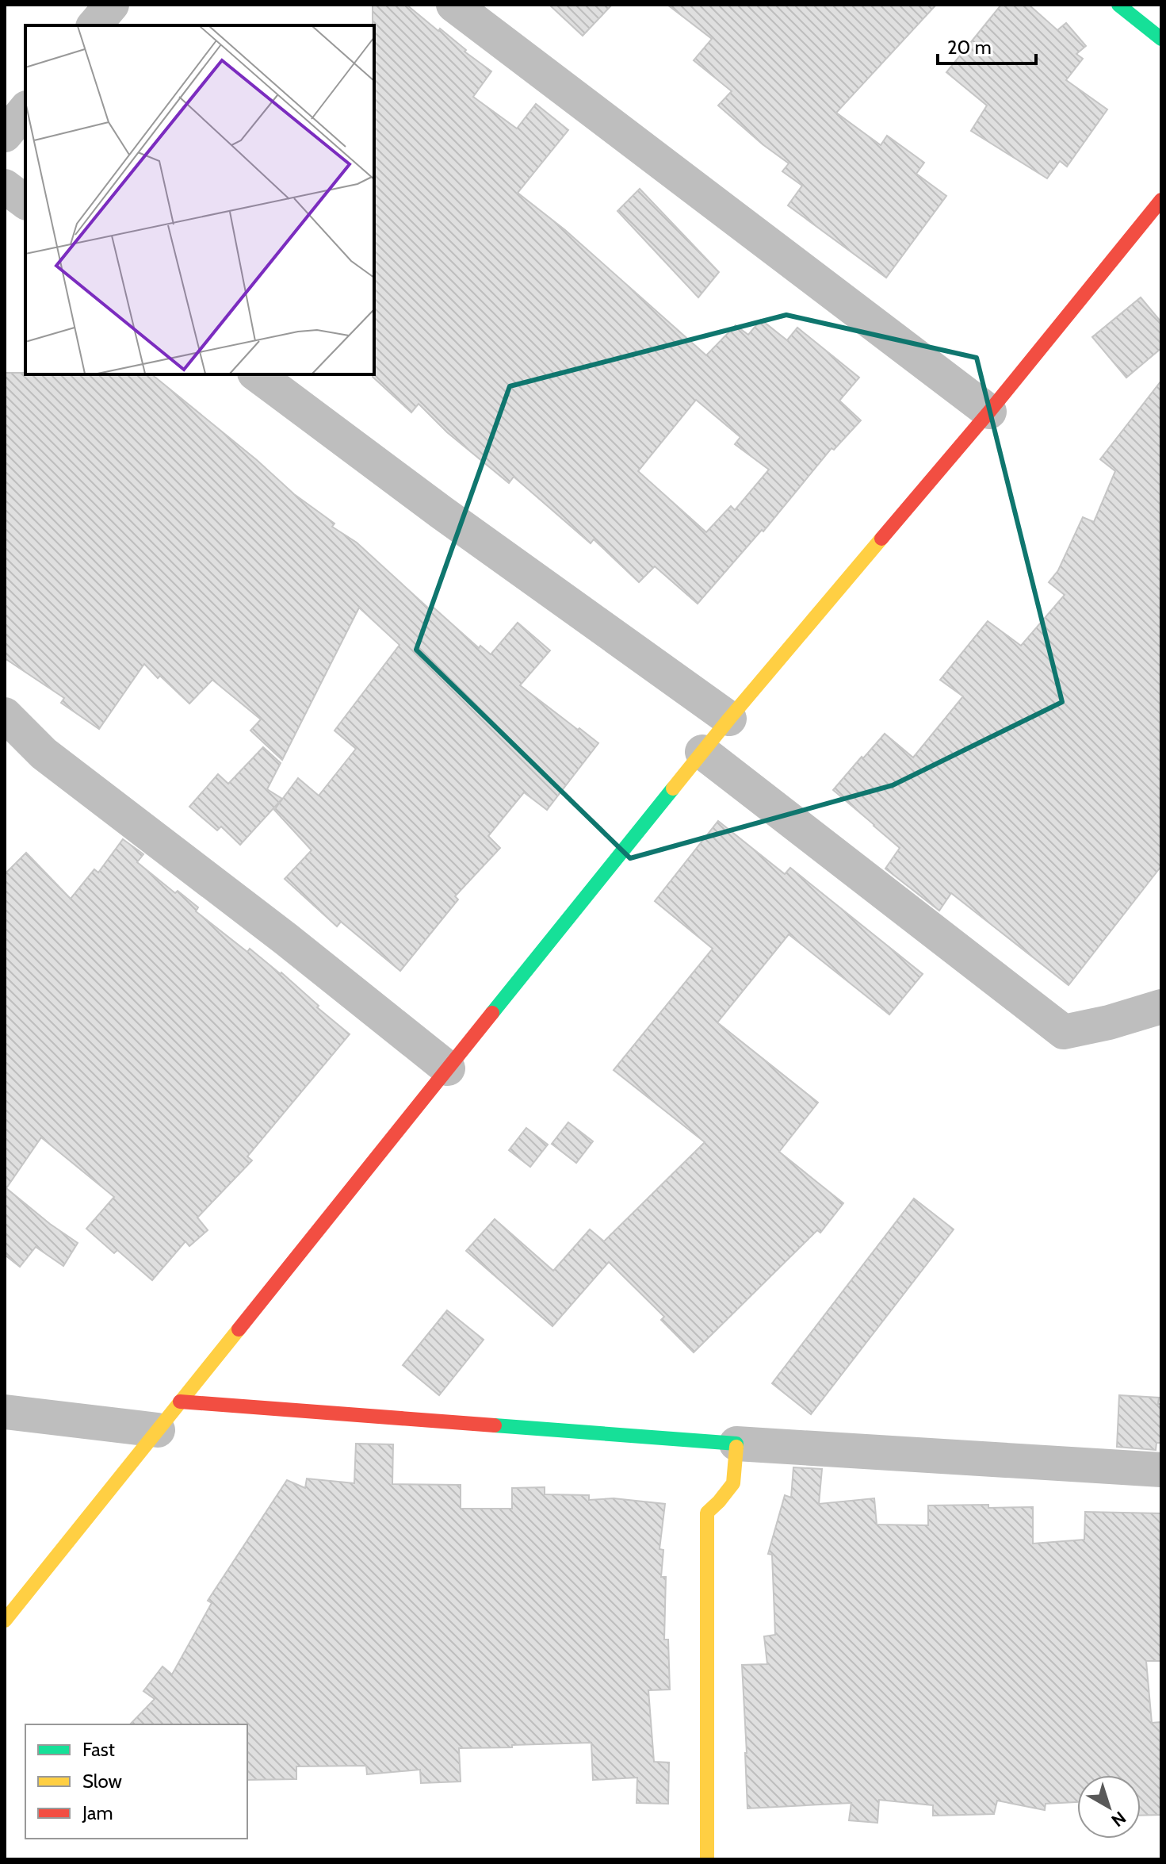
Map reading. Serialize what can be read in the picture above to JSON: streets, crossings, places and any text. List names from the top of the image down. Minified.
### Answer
{"legend":["Fast","Slow","Jam"],"scale_bar":"20 m","north":"bottom right"}
